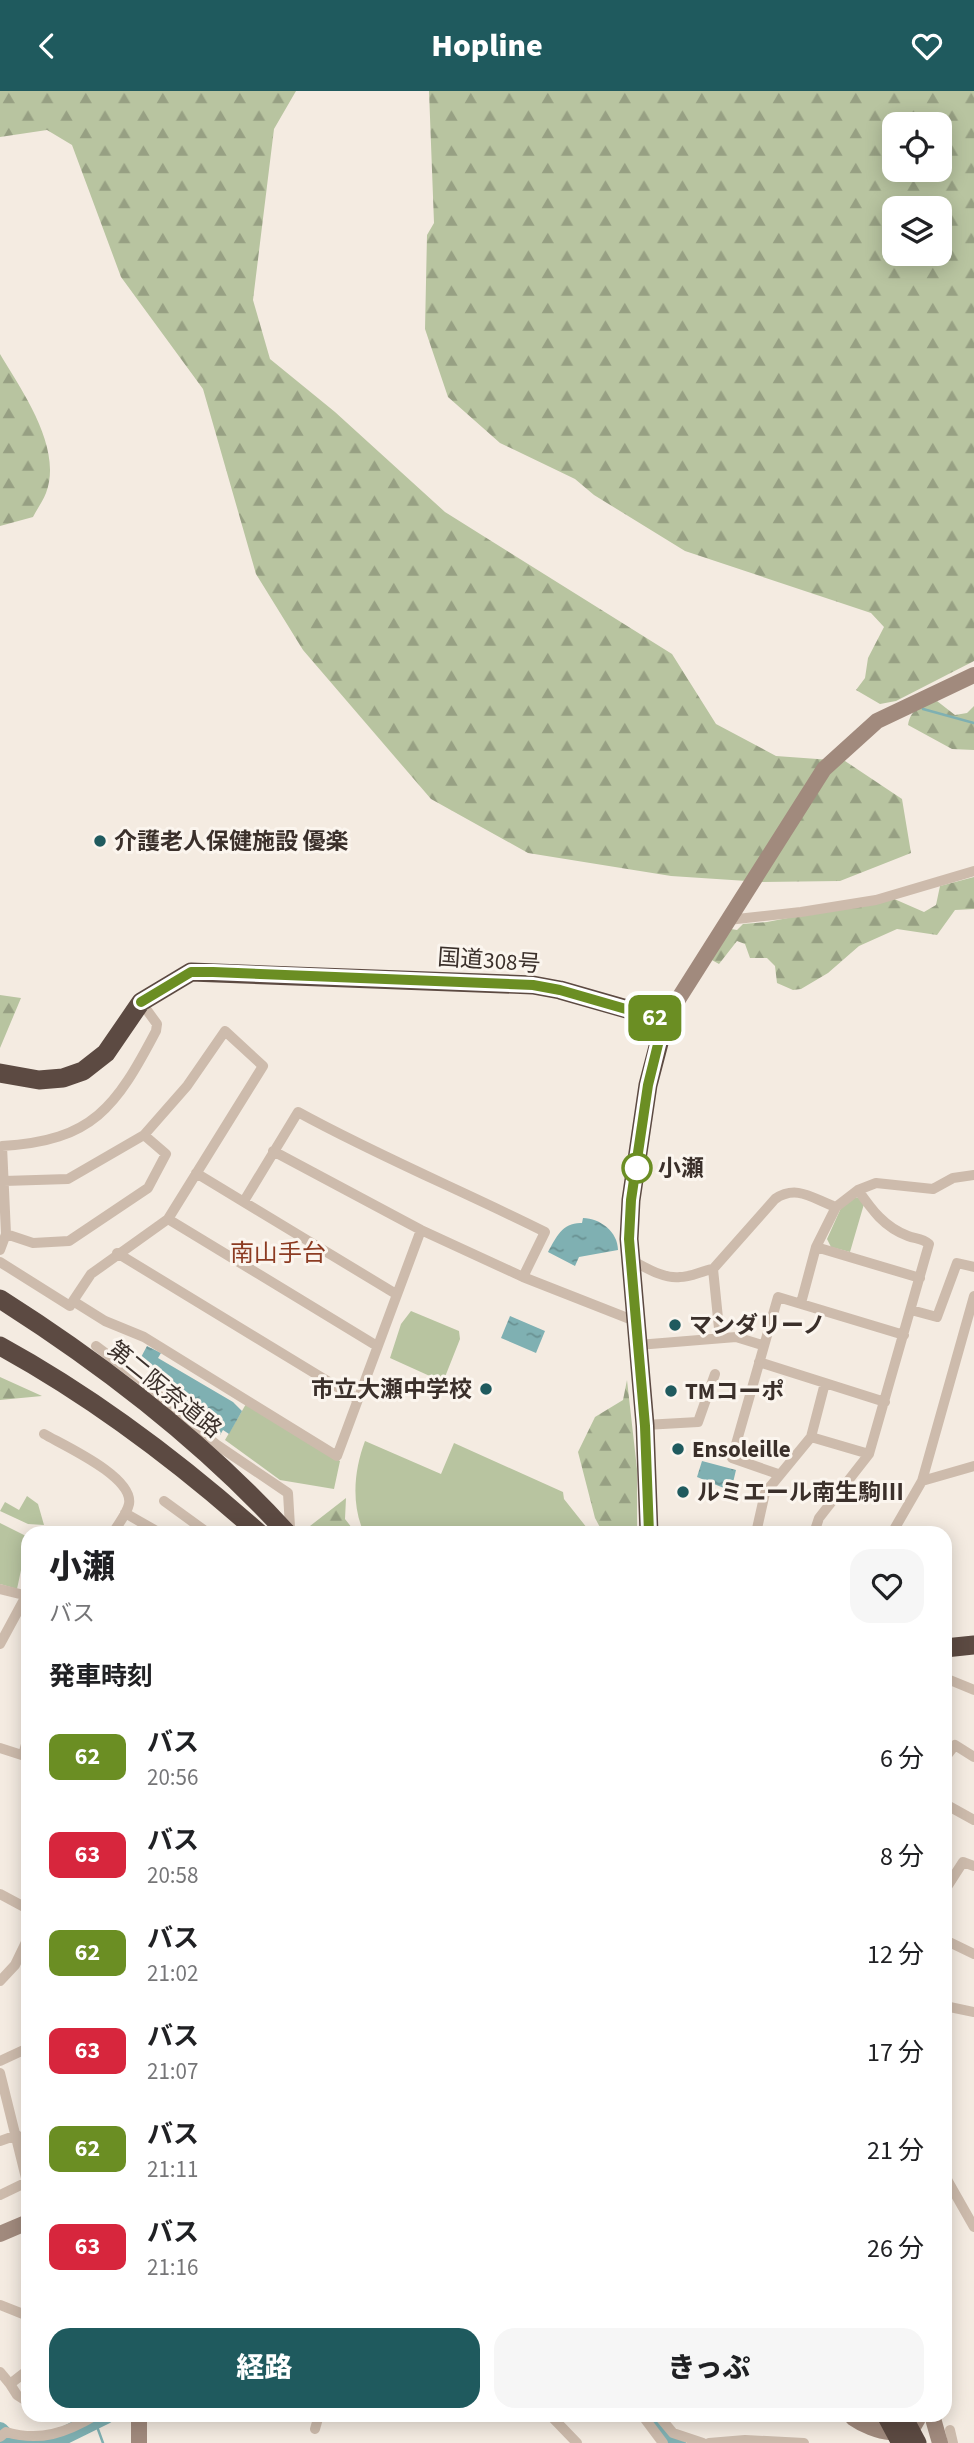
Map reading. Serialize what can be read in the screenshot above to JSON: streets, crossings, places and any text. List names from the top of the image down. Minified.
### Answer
{"streets":{"highway":["国道308号","第二阪奈道路"]},"districts":["南山手台"],"places":["介護老人保健施設 優楽","小瀬","マンダリーノ","市立大瀬中学校","TMコーポ","Ensoleille","ルミエール南生駒Ⅲ"],"lines":["bus line 62"],"page":{"header":"Hopline","on_map":"62","heading":[["小瀬","バス"],"発車時刻"],"list":[{"mark":"62","name":"バス","note":"20:56","value":"6 分"},{"mark":"63","name":"バス","note":"20:58","value":"8 分"},{"mark":"62","name":"バス","note":"21:02","value":"12 分"},{"mark":"63","name":"バス","note":"21:07","value":"17 分"},{"mark":"62","name":"バス","note":"21:11","value":"21 分"},{"mark":"63","name":"バス","note":"21:16","value":"26 分"}],"buttons":["経路","きっぷ"]}}
